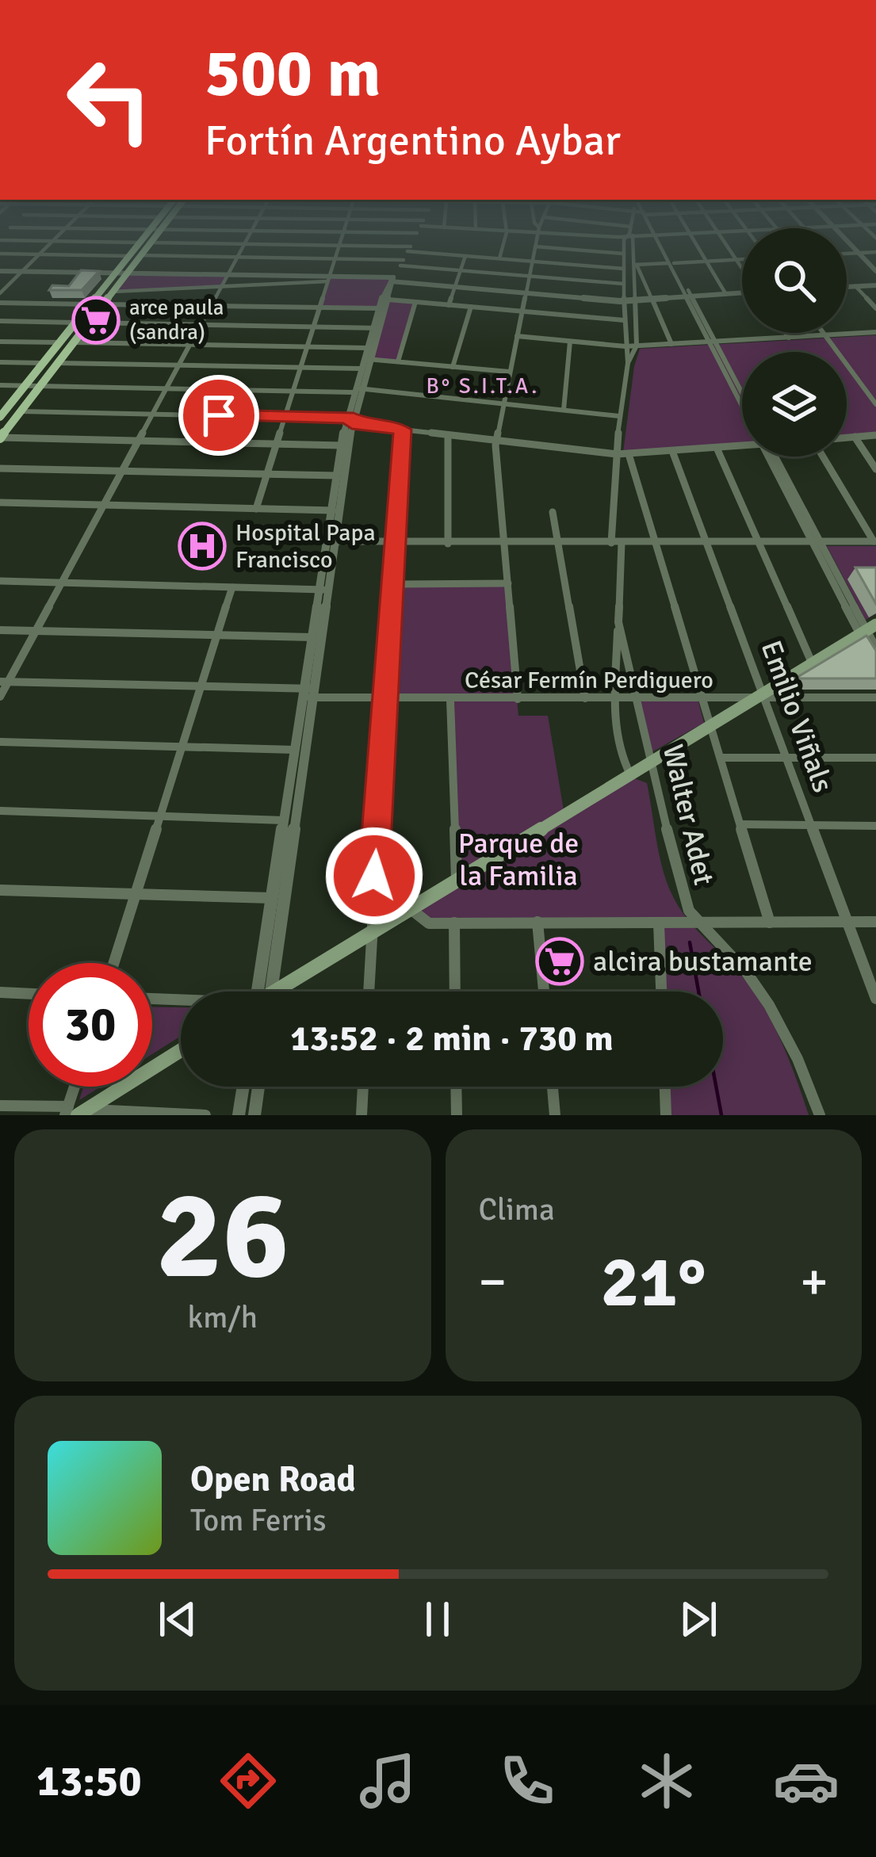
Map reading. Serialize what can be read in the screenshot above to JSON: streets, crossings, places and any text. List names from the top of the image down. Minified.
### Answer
{"streets":{"street":["César Fermín Perdiguero","Emilio Viñals","Walter Adet"]},"crossings":[["César Fermín Perdiguero","Emilio Viñals"],["César Fermín Perdiguero","Walter Adet"]],"districts":["B° S.I.T.A."],"parks":["Parque de la Familia"],"places":{"supermarket":["arce paula (sandra)","alcira bustamante"],"hospital":["Hospital Papa Francisco"]},"page":{"turn":["500 m","Fortín Argentino Aybar"],"limit":"30","trip":"13:52 · 2 min · 730 m","tile":[["26","km/h"],"Clima"],"heat":["−","21°","+"],"song":["Open Road","Tom Ferris"],"tabs":"13:50"}}
